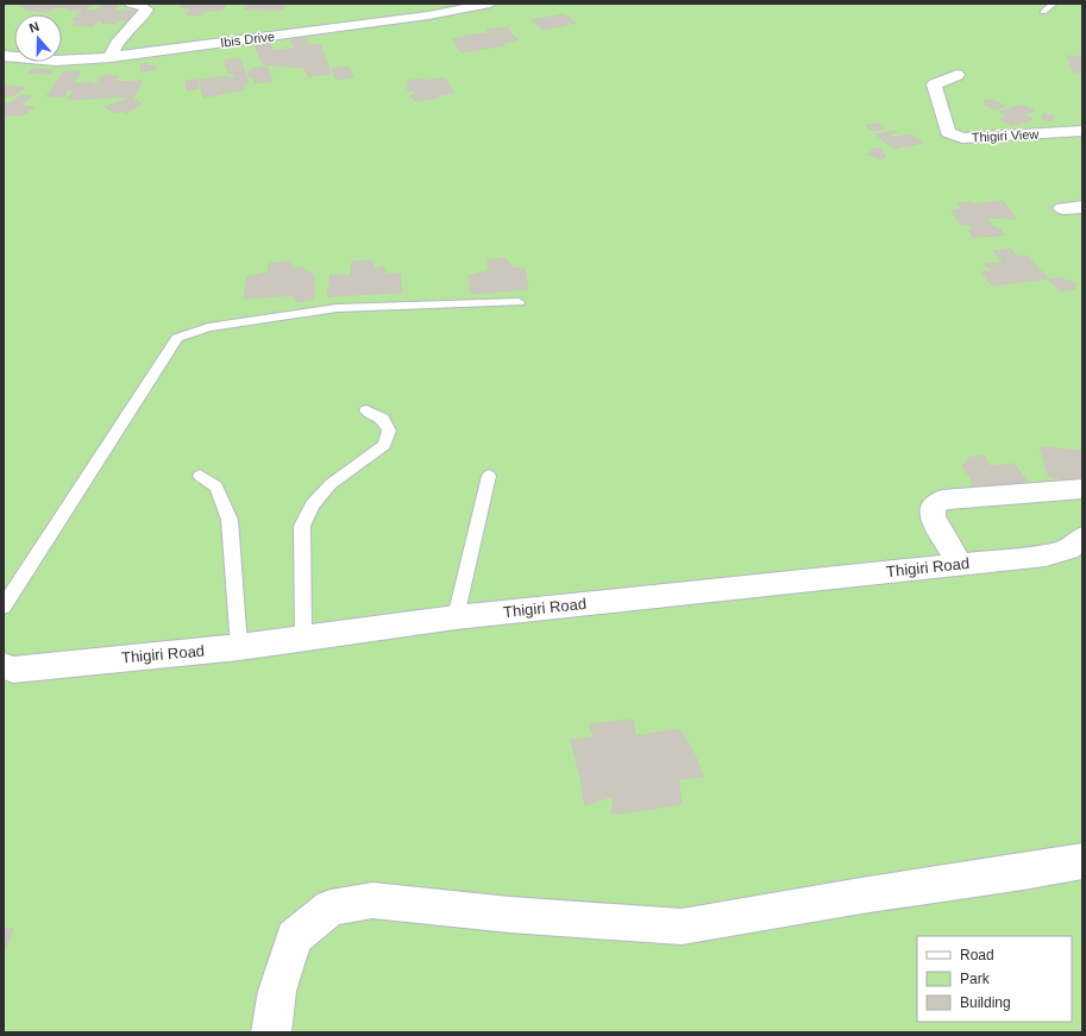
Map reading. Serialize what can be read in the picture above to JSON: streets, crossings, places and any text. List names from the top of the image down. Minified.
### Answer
{"streets":{"street":["Ibis Drive","Thigiri View","Thigiri Road"]},"legend":["Road","Park","Building"],"north":"top"}
